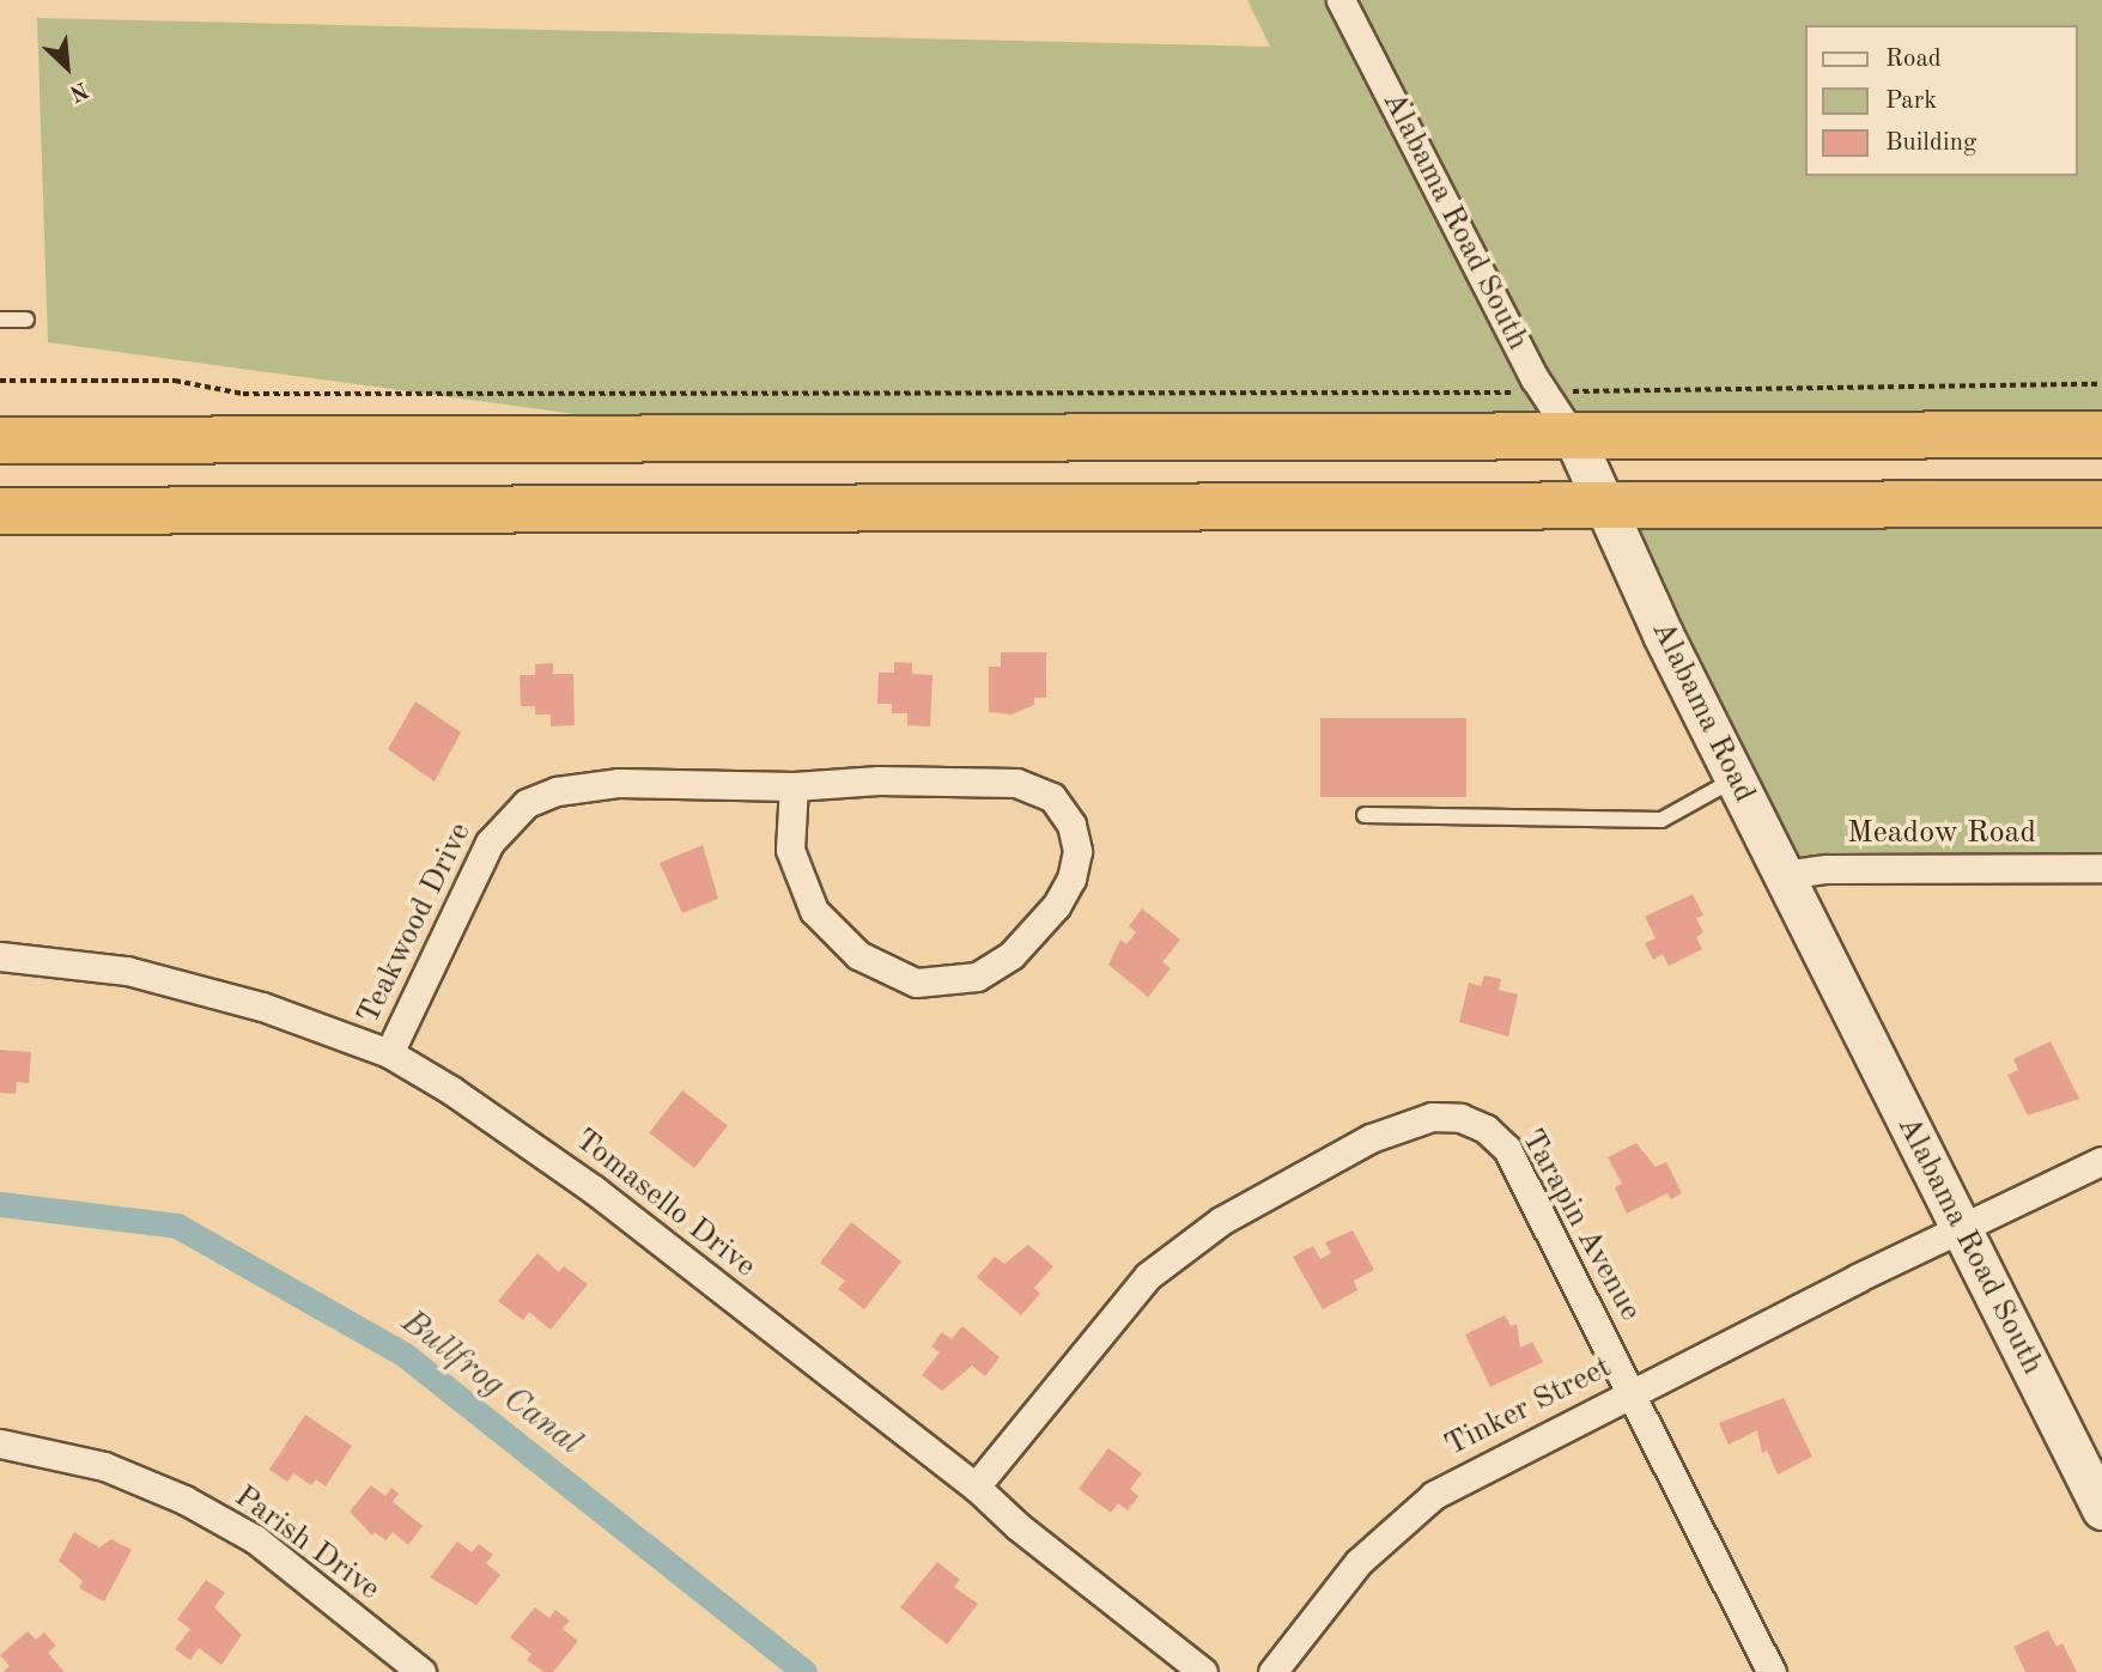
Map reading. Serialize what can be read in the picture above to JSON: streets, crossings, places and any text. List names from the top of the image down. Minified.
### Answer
{"streets":{"street":["Alabama Road South","Alabama Road","Meadow Road","Teakwood Drive","Tomasello Drive","Tarapin Avenue","Tinker Street","Parish Drive"]},"crossings":[["Alabama Road South","Alabama Road"],["Alabama Road South","Tinker Street"],["Alabama Road","Meadow Road"],["Teakwood Drive","Tomasello Drive"],["Tomasello Drive","Tarapin Avenue"],["Tarapin Avenue","Tinker Street"]],"water":["Bullfrog Canal"],"legend":["Road","Park","Building"],"north":"bottom right"}
